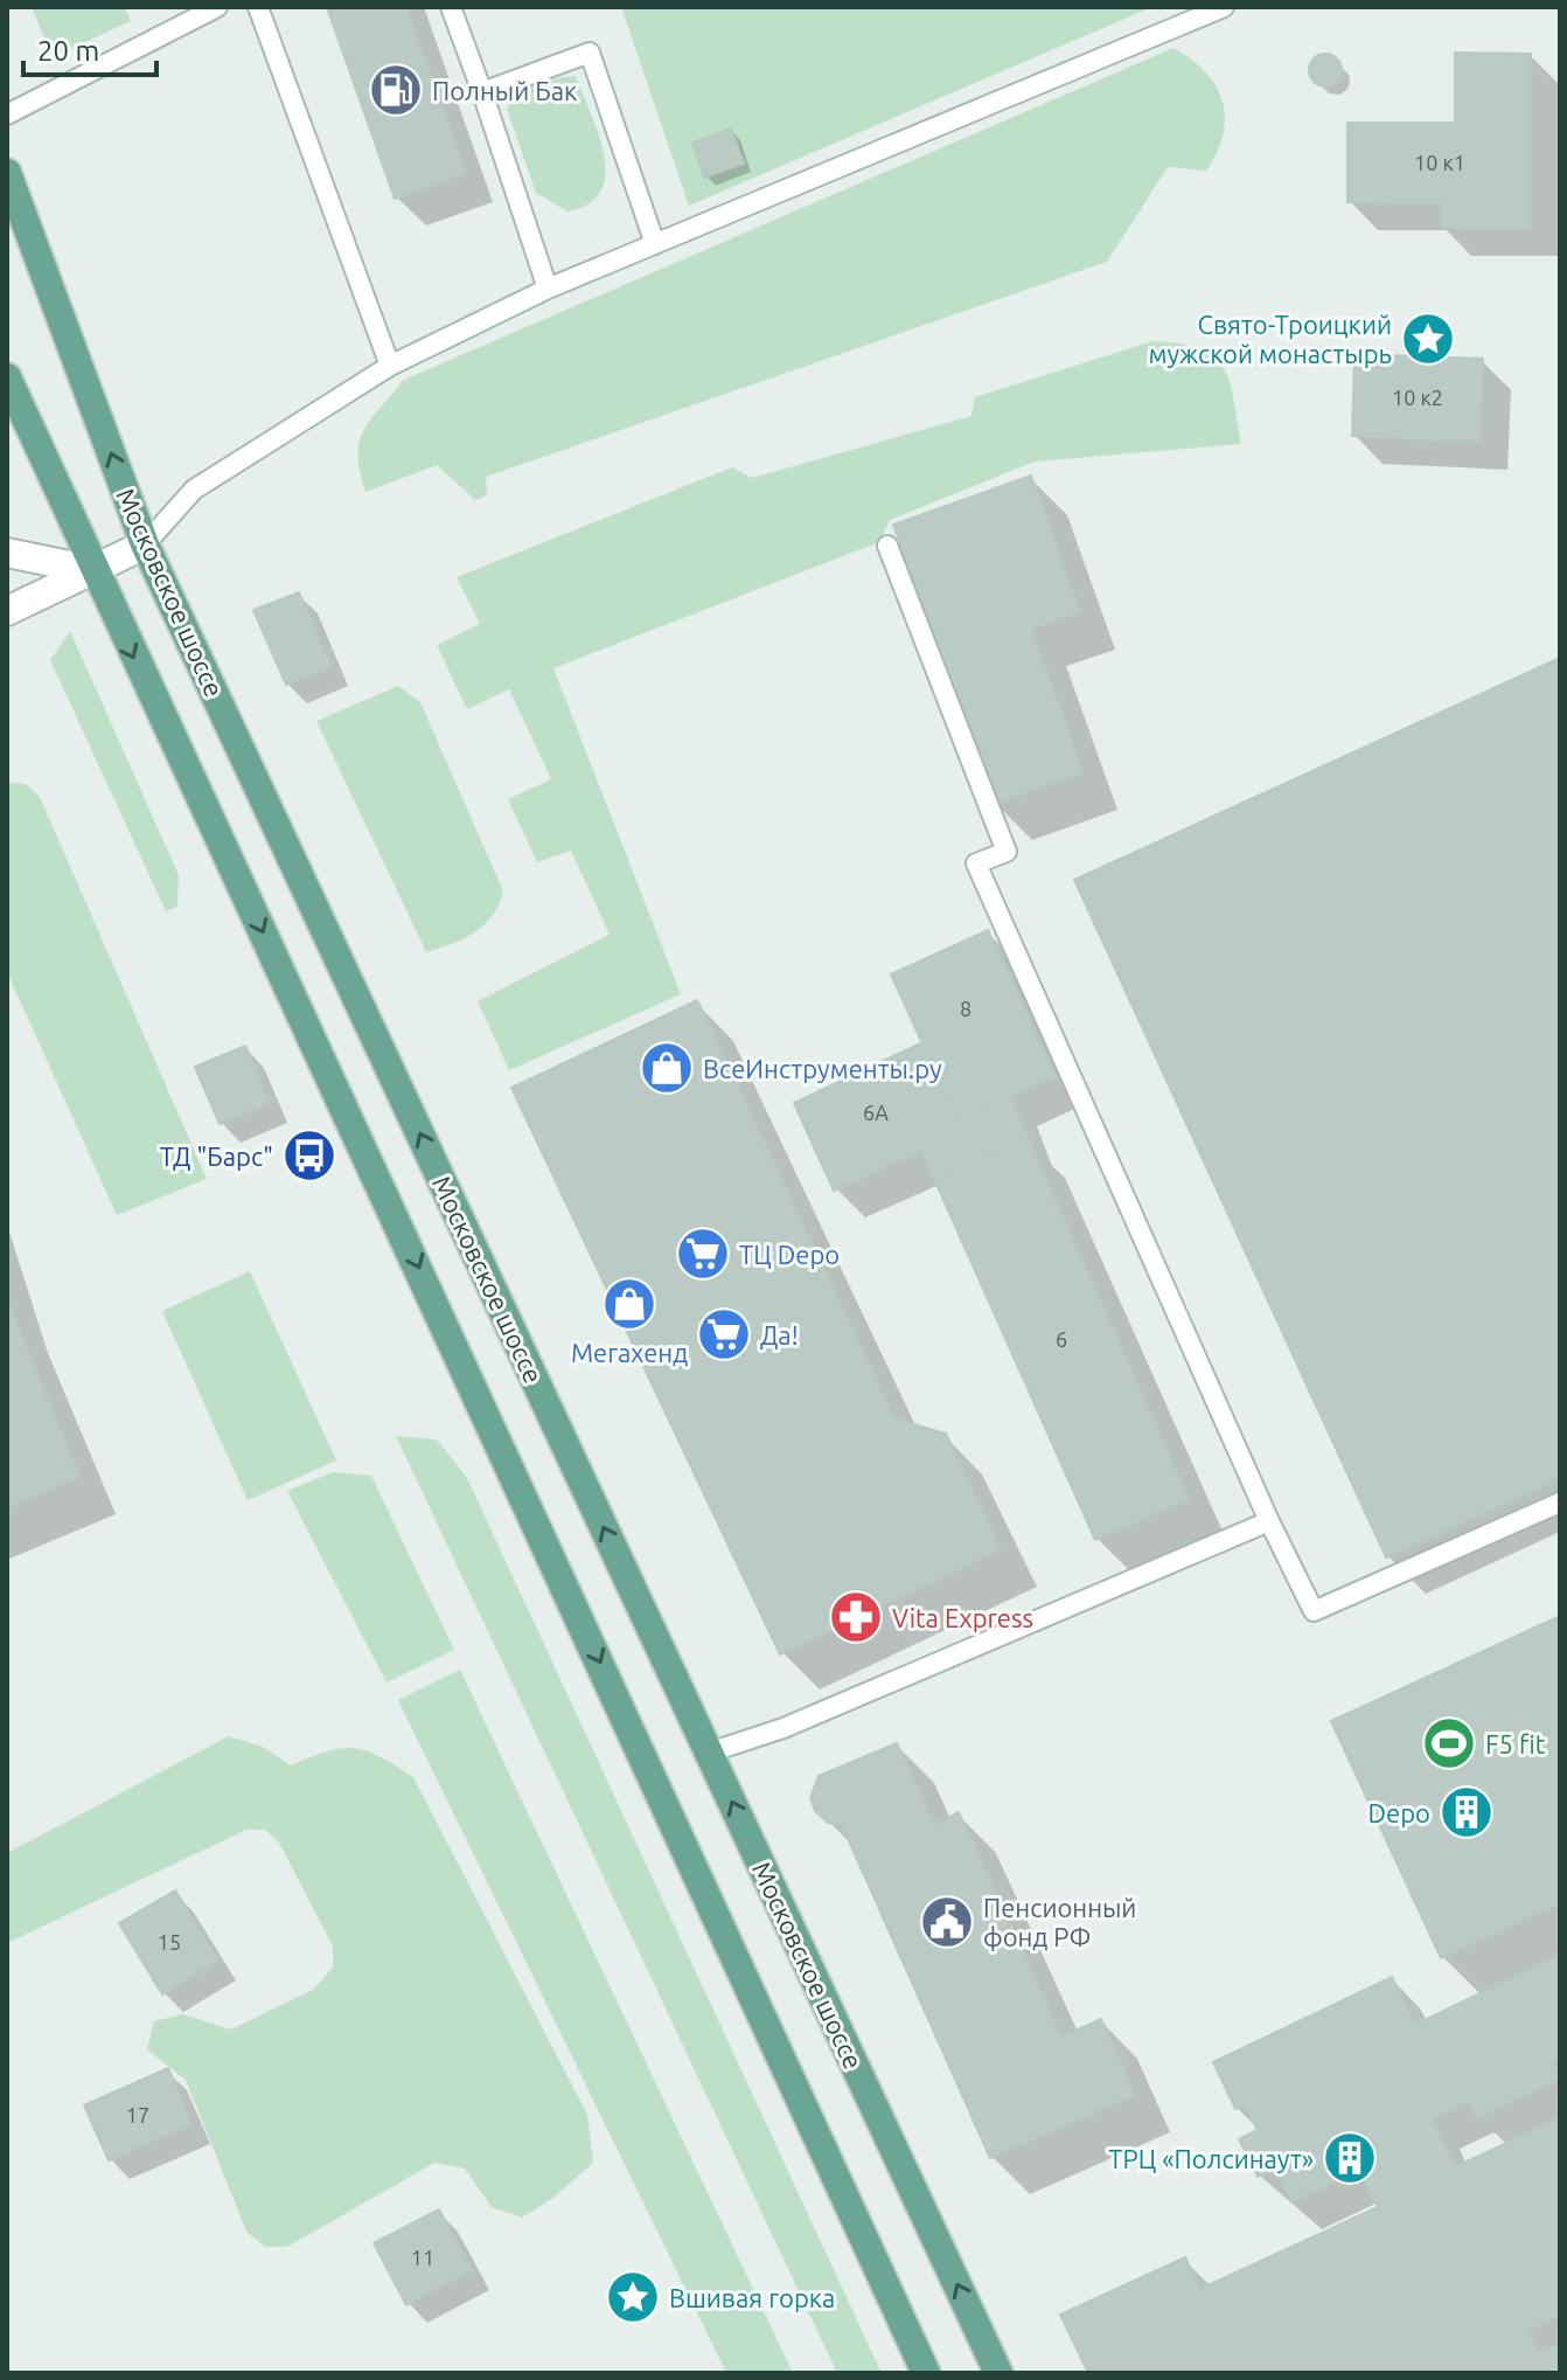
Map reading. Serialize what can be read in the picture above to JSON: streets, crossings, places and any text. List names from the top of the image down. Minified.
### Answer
{"streets":{"main road":["Московское шоссе"]},"places":{"fuel station":["Полный Бак"],"place":["Свято-Троицкий мужской монастырь","Вшивая горка"],"shop":["ВсеИнструменты.ру","Мегахенд"],"bus stop":["ТД \"Барс\""],"supermarket":["ТЦ Depo","Да!"],"pharmacy":["Vita Express"],"sports":["F5 fit"],"building":["Depo","ТРЦ «Полсинаут»"],"public building":["Пенсионный фонд РФ"]},"house_numbers":["10 к1","10 к2","8","6А","6","15","17","11"],"scale_bar":"20 m"}
